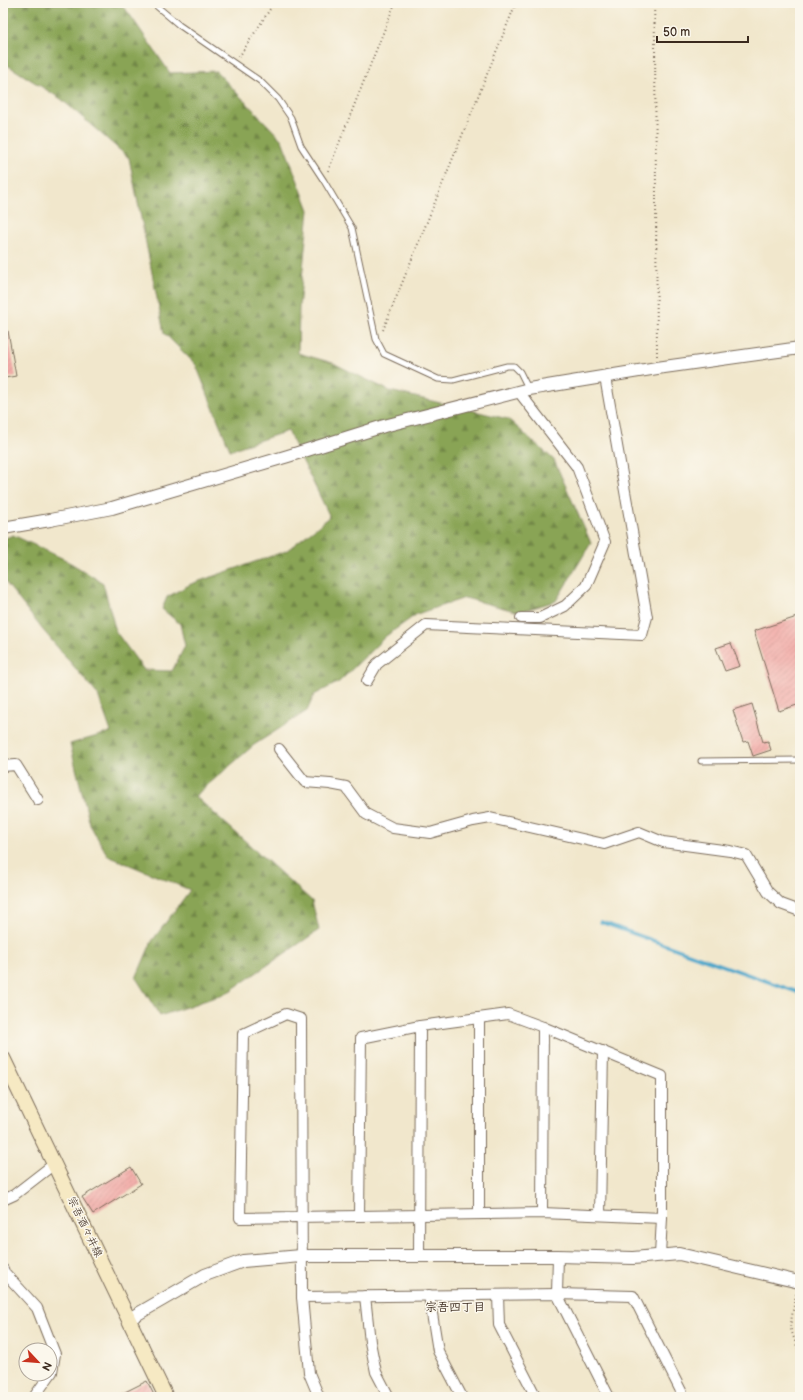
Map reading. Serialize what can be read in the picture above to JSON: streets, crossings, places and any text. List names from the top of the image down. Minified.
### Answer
{"streets":{"main road":["宗吾酒々井線"]},"districts":["宗吾四丁目"],"scale_bar":"50 m","north":"bottom right"}
